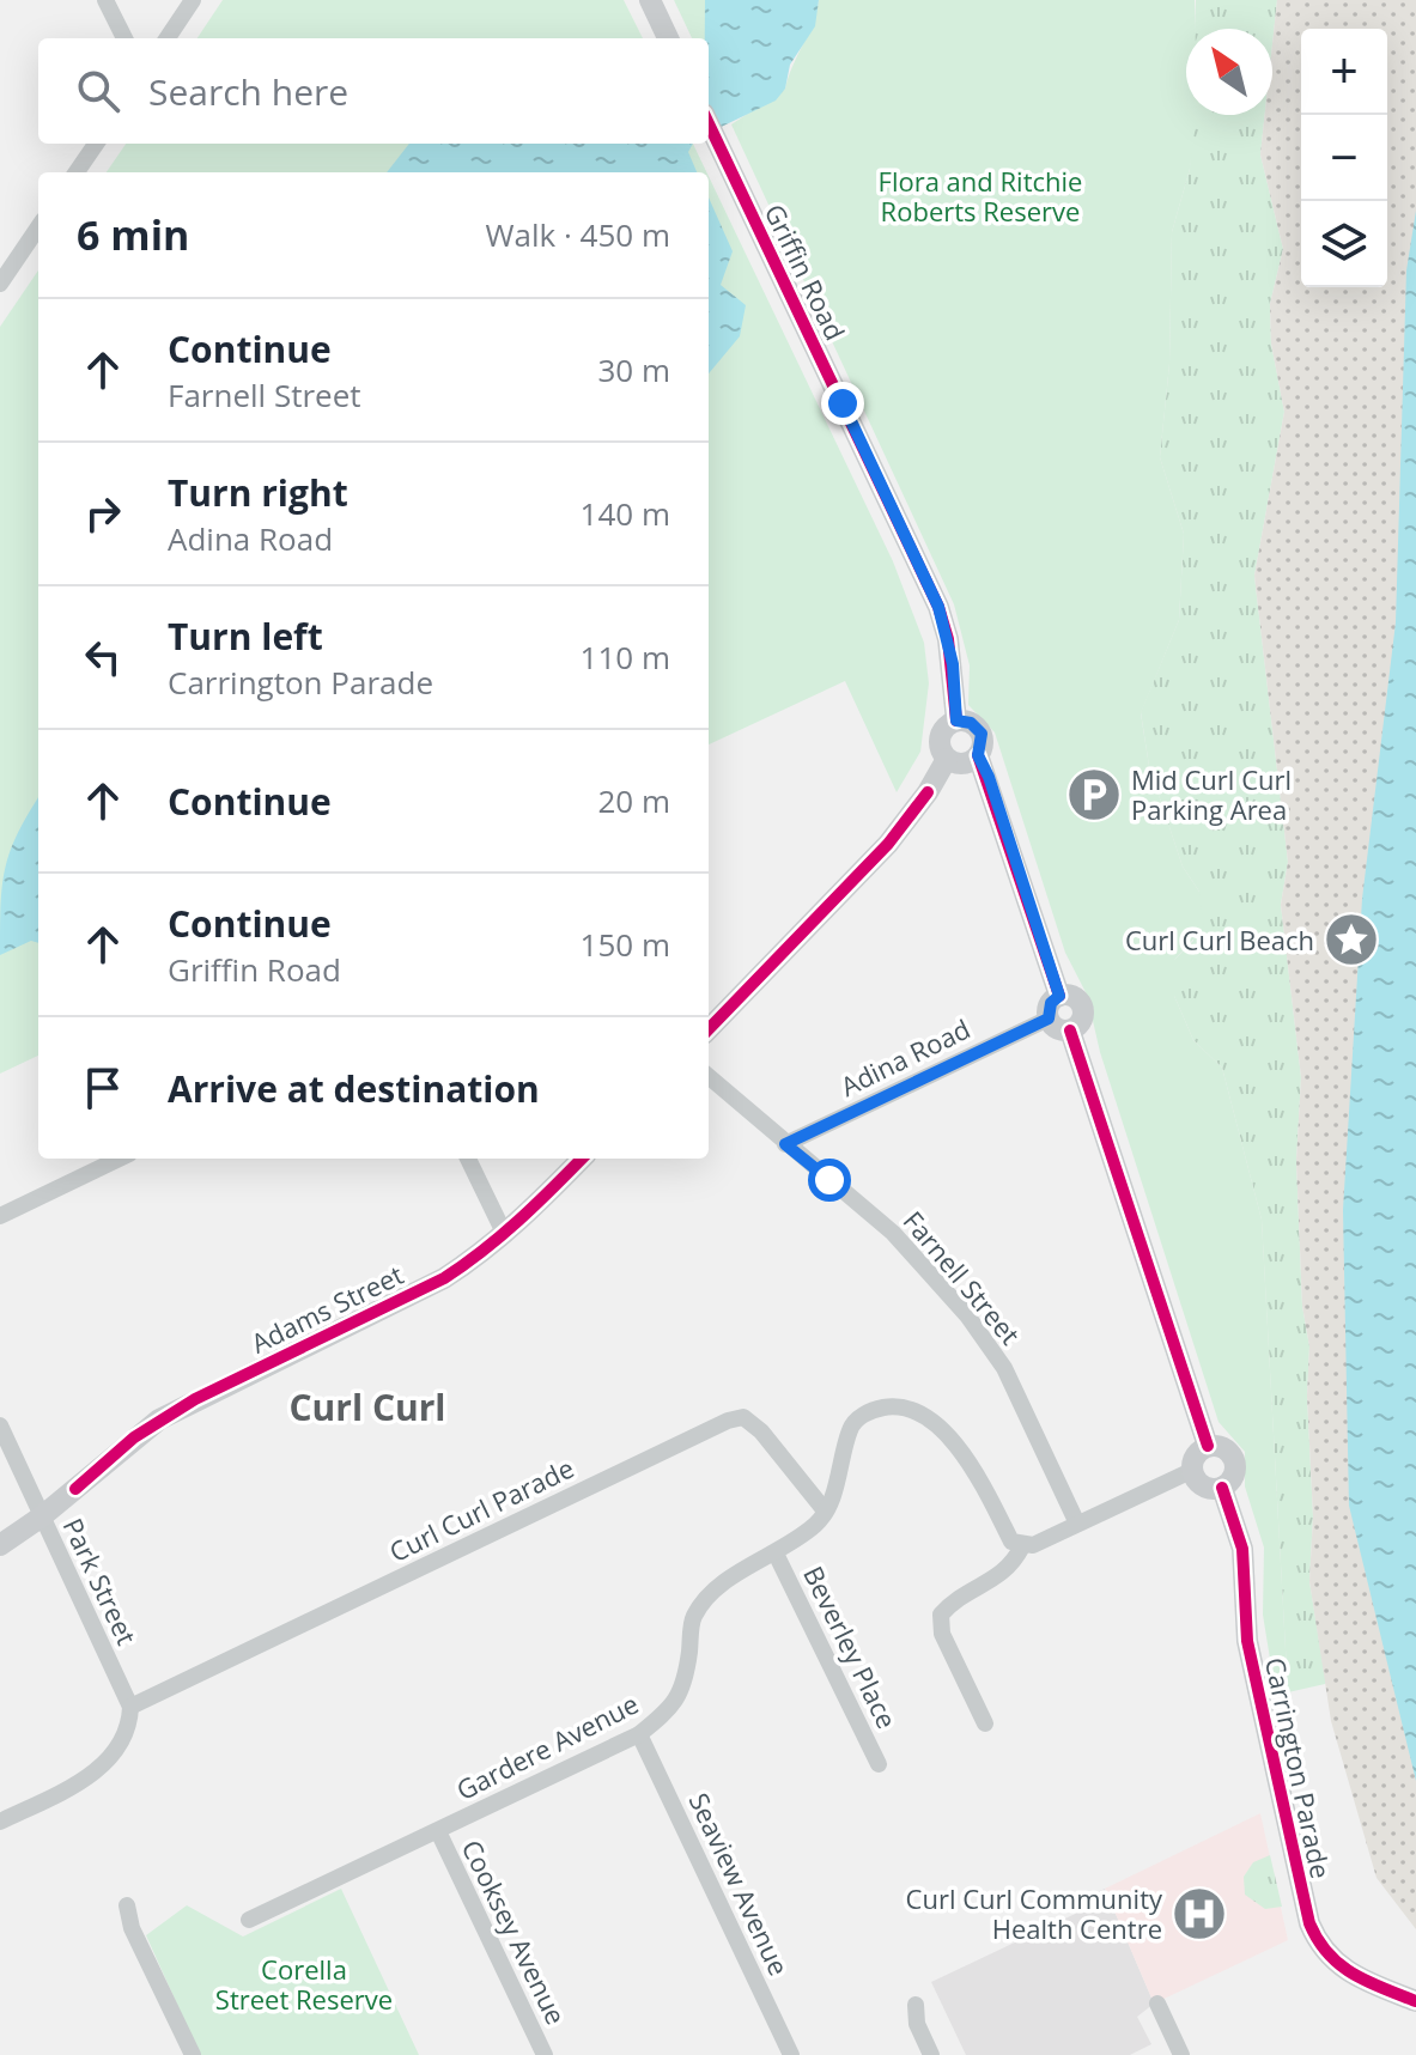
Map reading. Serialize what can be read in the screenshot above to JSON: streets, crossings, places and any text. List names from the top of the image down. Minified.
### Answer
{"streets":{"main road":["Griffin Road","Adams Street","Carrington Parade"],"street":["Adina Road","Farnell Street","Curl Curl Parade","Park Street","Beverley Place","Gardere Avenue","Seaview Avenue","Cooksey Avenue"]},"crossings":[["Adina Road","Farnell Street"],["Adams Street","Park Street"],["Curl Curl Parade","Park Street"],["Curl Curl Parade","Gardere Avenue"],["Beverley Place","Gardere Avenue"],["Gardere Avenue","Seaview Avenue"],["Gardere Avenue","Cooksey Avenue"]],"districts":["Curl Curl"],"parks":["Flora and Ritchie Roberts Reserve","Corella Street Reserve"],"places":{"parking":["Mid Curl Curl Parking Area"],"place":["Curl Curl Beach"],"hospital":["Curl Curl Community Health Centre"]},"north":"top left","page":{"map_buttons":["+","−"],"search":"Search here","heading":["6 min","Walk · 450 m"],"list":[["Continue","Farnell Street","30 m"],["Turn right","Adina Road","140 m"],["Turn left","Carrington Parade","110 m"],["Continue","20 m"],["Continue","Griffin Road","150 m"],"Arrive at destination"]}}
